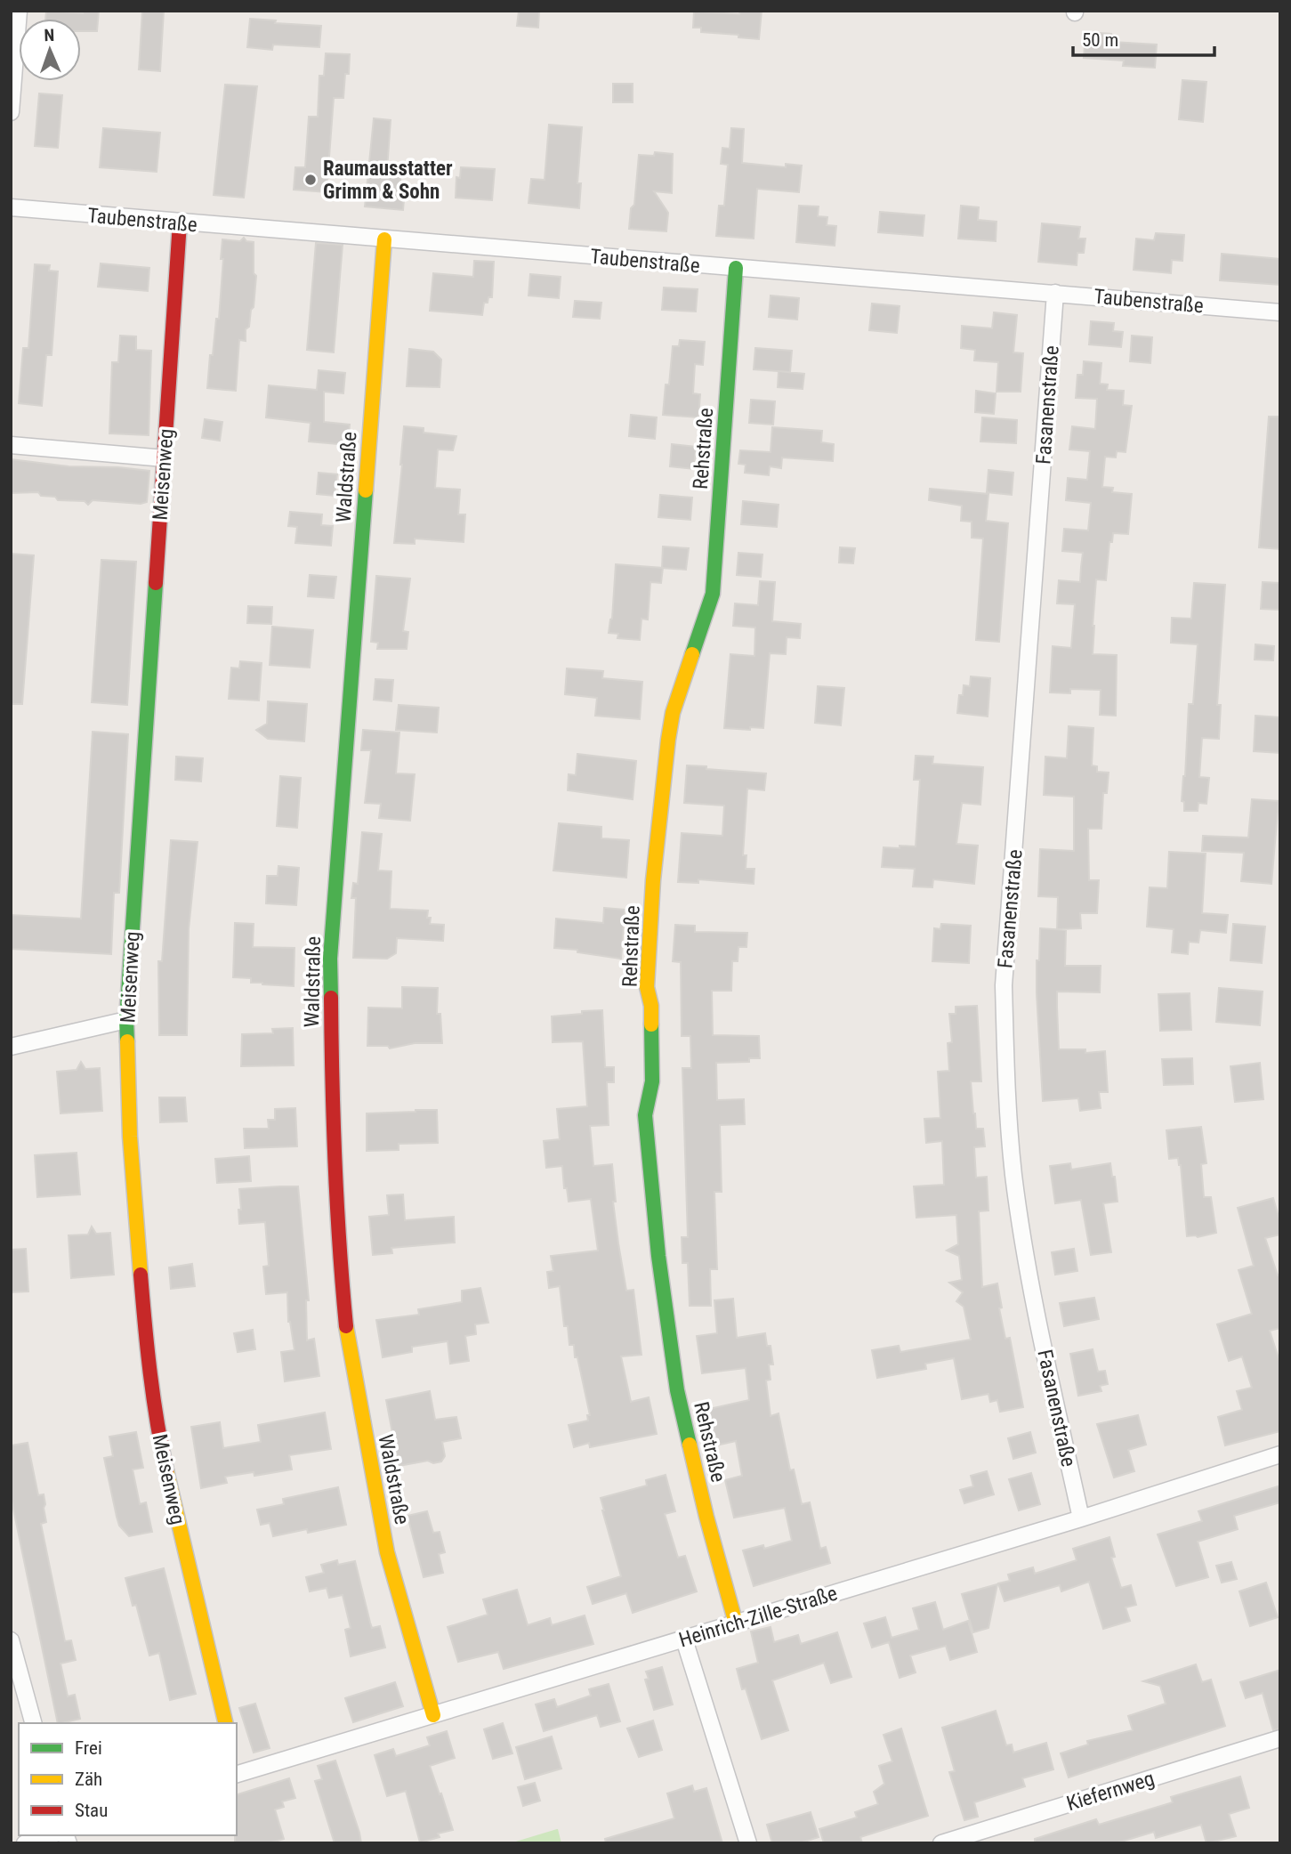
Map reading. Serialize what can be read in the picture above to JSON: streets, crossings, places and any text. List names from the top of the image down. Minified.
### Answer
{"streets":{"street":["Taubenstraße","Fasanenstraße","Rehstraße","Meisenweg","Waldstraße","Heinrich-Zille-Straße","Kiefernweg"]},"crossings":[["Taubenstraße","Fasanenstraße"],["Taubenstraße","Rehstraße"],["Taubenstraße","Meisenweg"],["Taubenstraße","Waldstraße"],["Fasanenstraße","Heinrich-Zille-Straße"],["Rehstraße","Heinrich-Zille-Straße"],["Waldstraße","Heinrich-Zille-Straße"]],"places":["Raumausstatter Grimm & Sohn"],"legend":["Frei","Zäh","Stau"],"scale_bar":"50 m","north":"top"}
